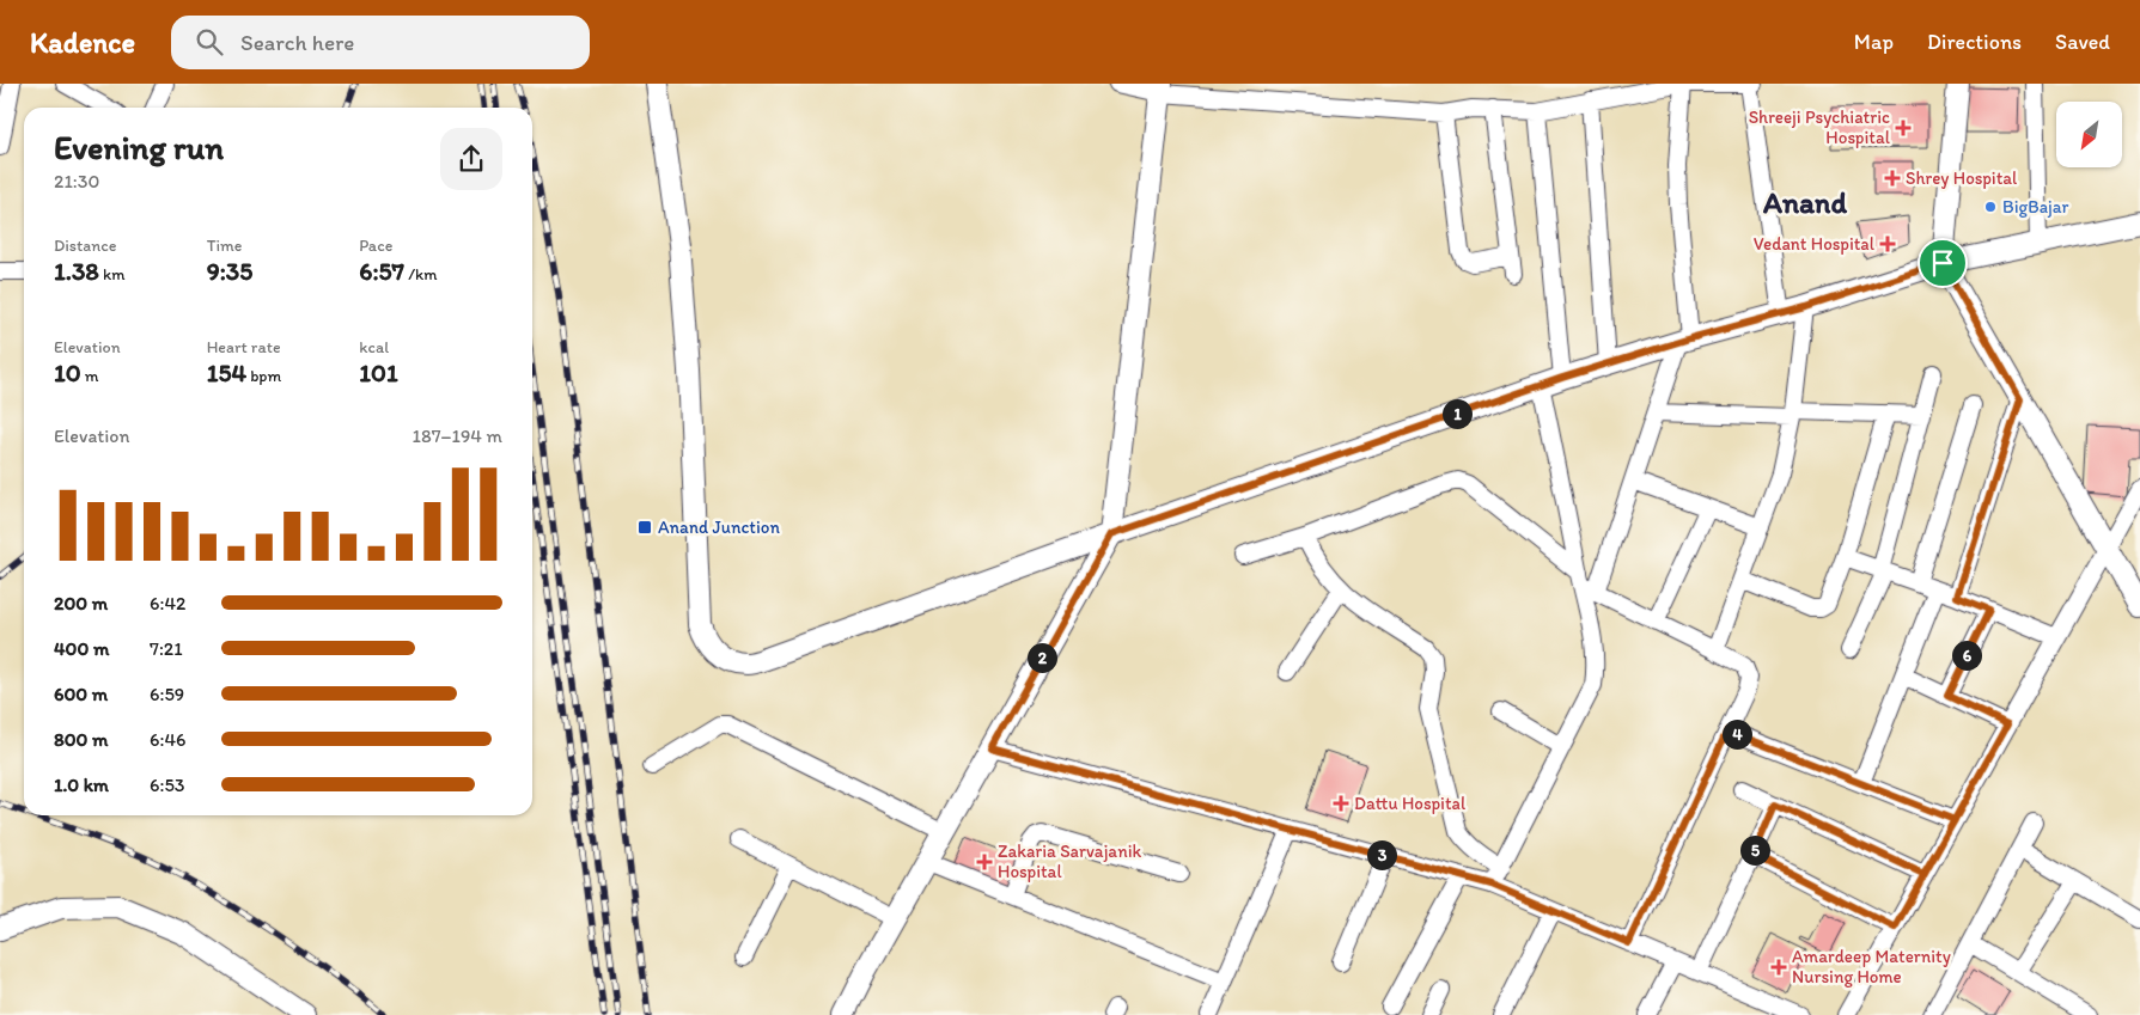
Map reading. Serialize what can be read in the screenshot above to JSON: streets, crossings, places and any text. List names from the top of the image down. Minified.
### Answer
{"districts":["Anand"],"places":{"health":["Shreeji Psychiatric Hospital","Shrey Hospital","Vedant Hospital","Dattu Hospital","Zakaria Sarvajanik Hospital","Amardeep Maternity Nursing Home"],"other":["BigBajar"],"transit":["Anand Junction"]},"north":"bottom left","page":{"header":"Kadence","search":"Search here","nav":["Map","Directions","Saved"],"heading":["Evening run","21:30"],"stats":[["Distance","1.38 km"],["Time","9:35"],["Pace","6:57 /km"],["Elevation","10 m"],["Heart rate","154 bpm"],["kcal","101"]],"pins":["1","6","2","4","5","3"],"chart":["Elevation","187–194 m"],"list":[{"name":"200 m","note":"6:42"},{"name":"400 m","note":"7:21"},{"name":"600 m","note":"6:59"},{"name":"800 m","note":"6:46"},{"name":"1.0 km","note":"6:53"}]}}
